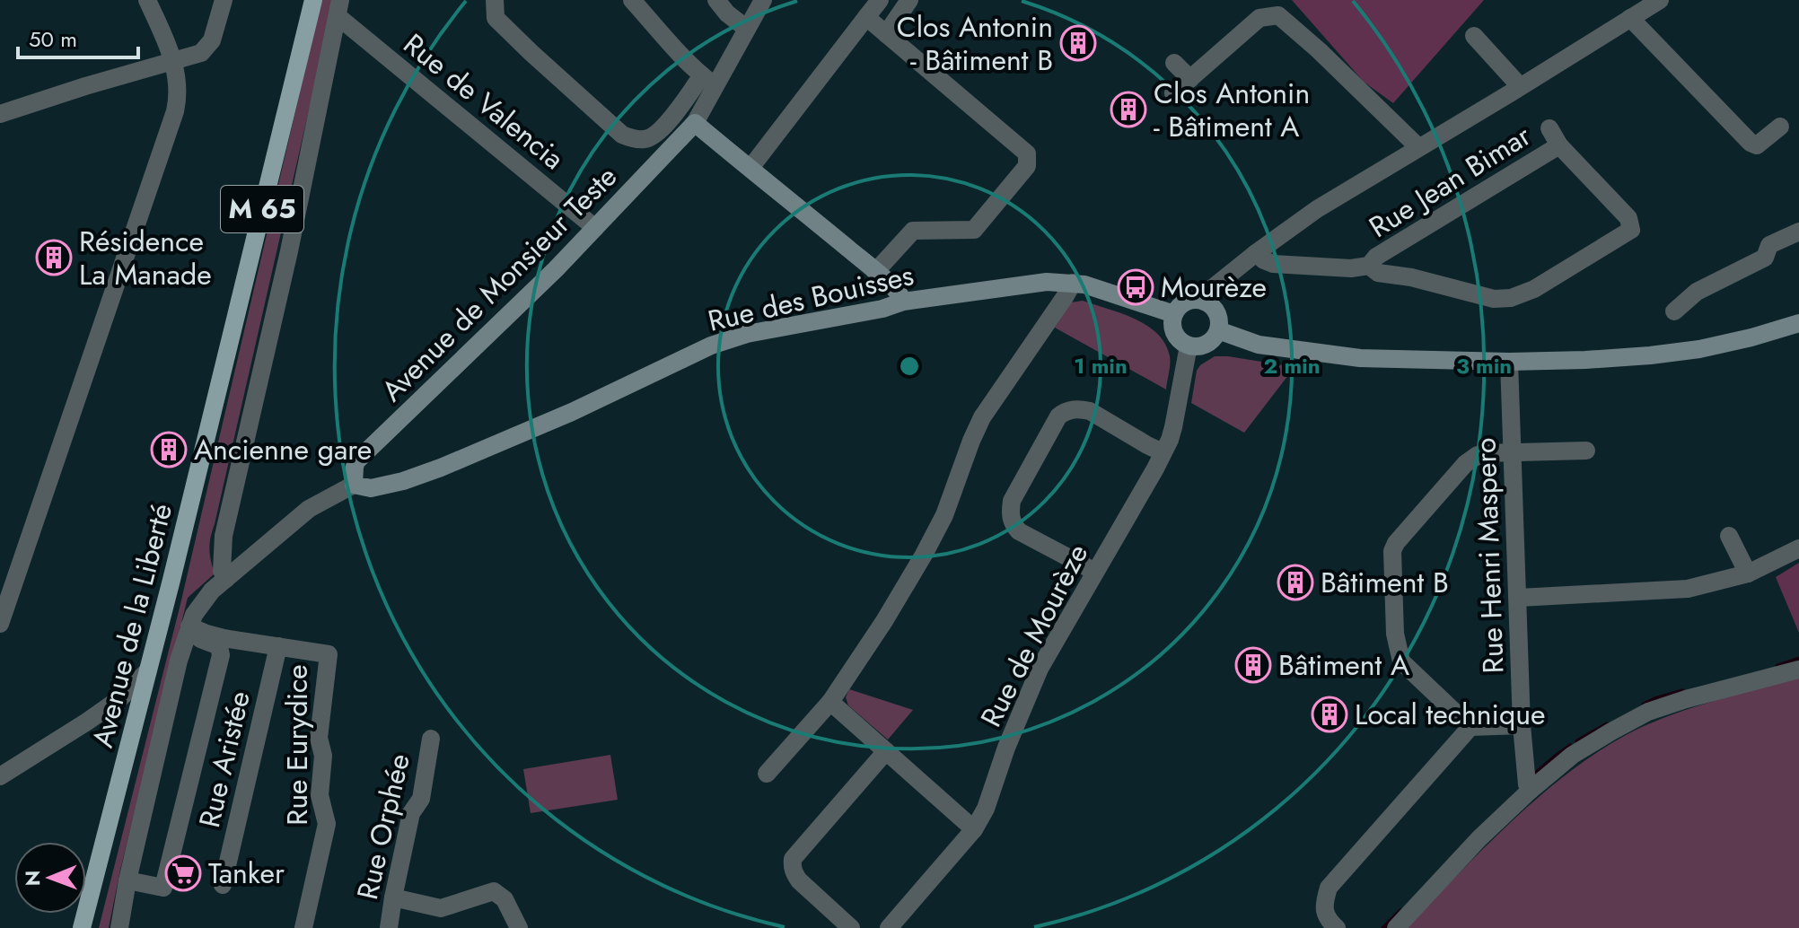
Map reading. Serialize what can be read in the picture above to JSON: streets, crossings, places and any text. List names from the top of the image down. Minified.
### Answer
{"streets":{"main road":["M 65","Avenue de la Liberté"],"street":["Rue de Valencia","Rue Jean Bimar","Avenue de Monsieur Teste","Rue des Bouisses","Rue Henri Maspero","Rue de Mourèze","Rue Eurydice","Rue Aristée","Rue Orphée"]},"crossings":[["Rue de Valencia","Avenue de Monsieur Teste"],["Avenue de Monsieur Teste","Rue des Bouisses"],["Rue des Bouisses","Rue de Mourèze"],["Rue Eurydice","Rue Aristée"]],"places":{"building":["Clos Antonin - Bâtiment B","Clos Antonin - Bâtiment A","Résidence La Manade","Ancienne gare","Bâtiment B","Bâtiment A","Local technique"],"bus stop":["Mourèze"],"supermarket":["Tanker"]},"scale_bar":"50 m","north":"left","rings":["1 min","2 min","3 min"]}
